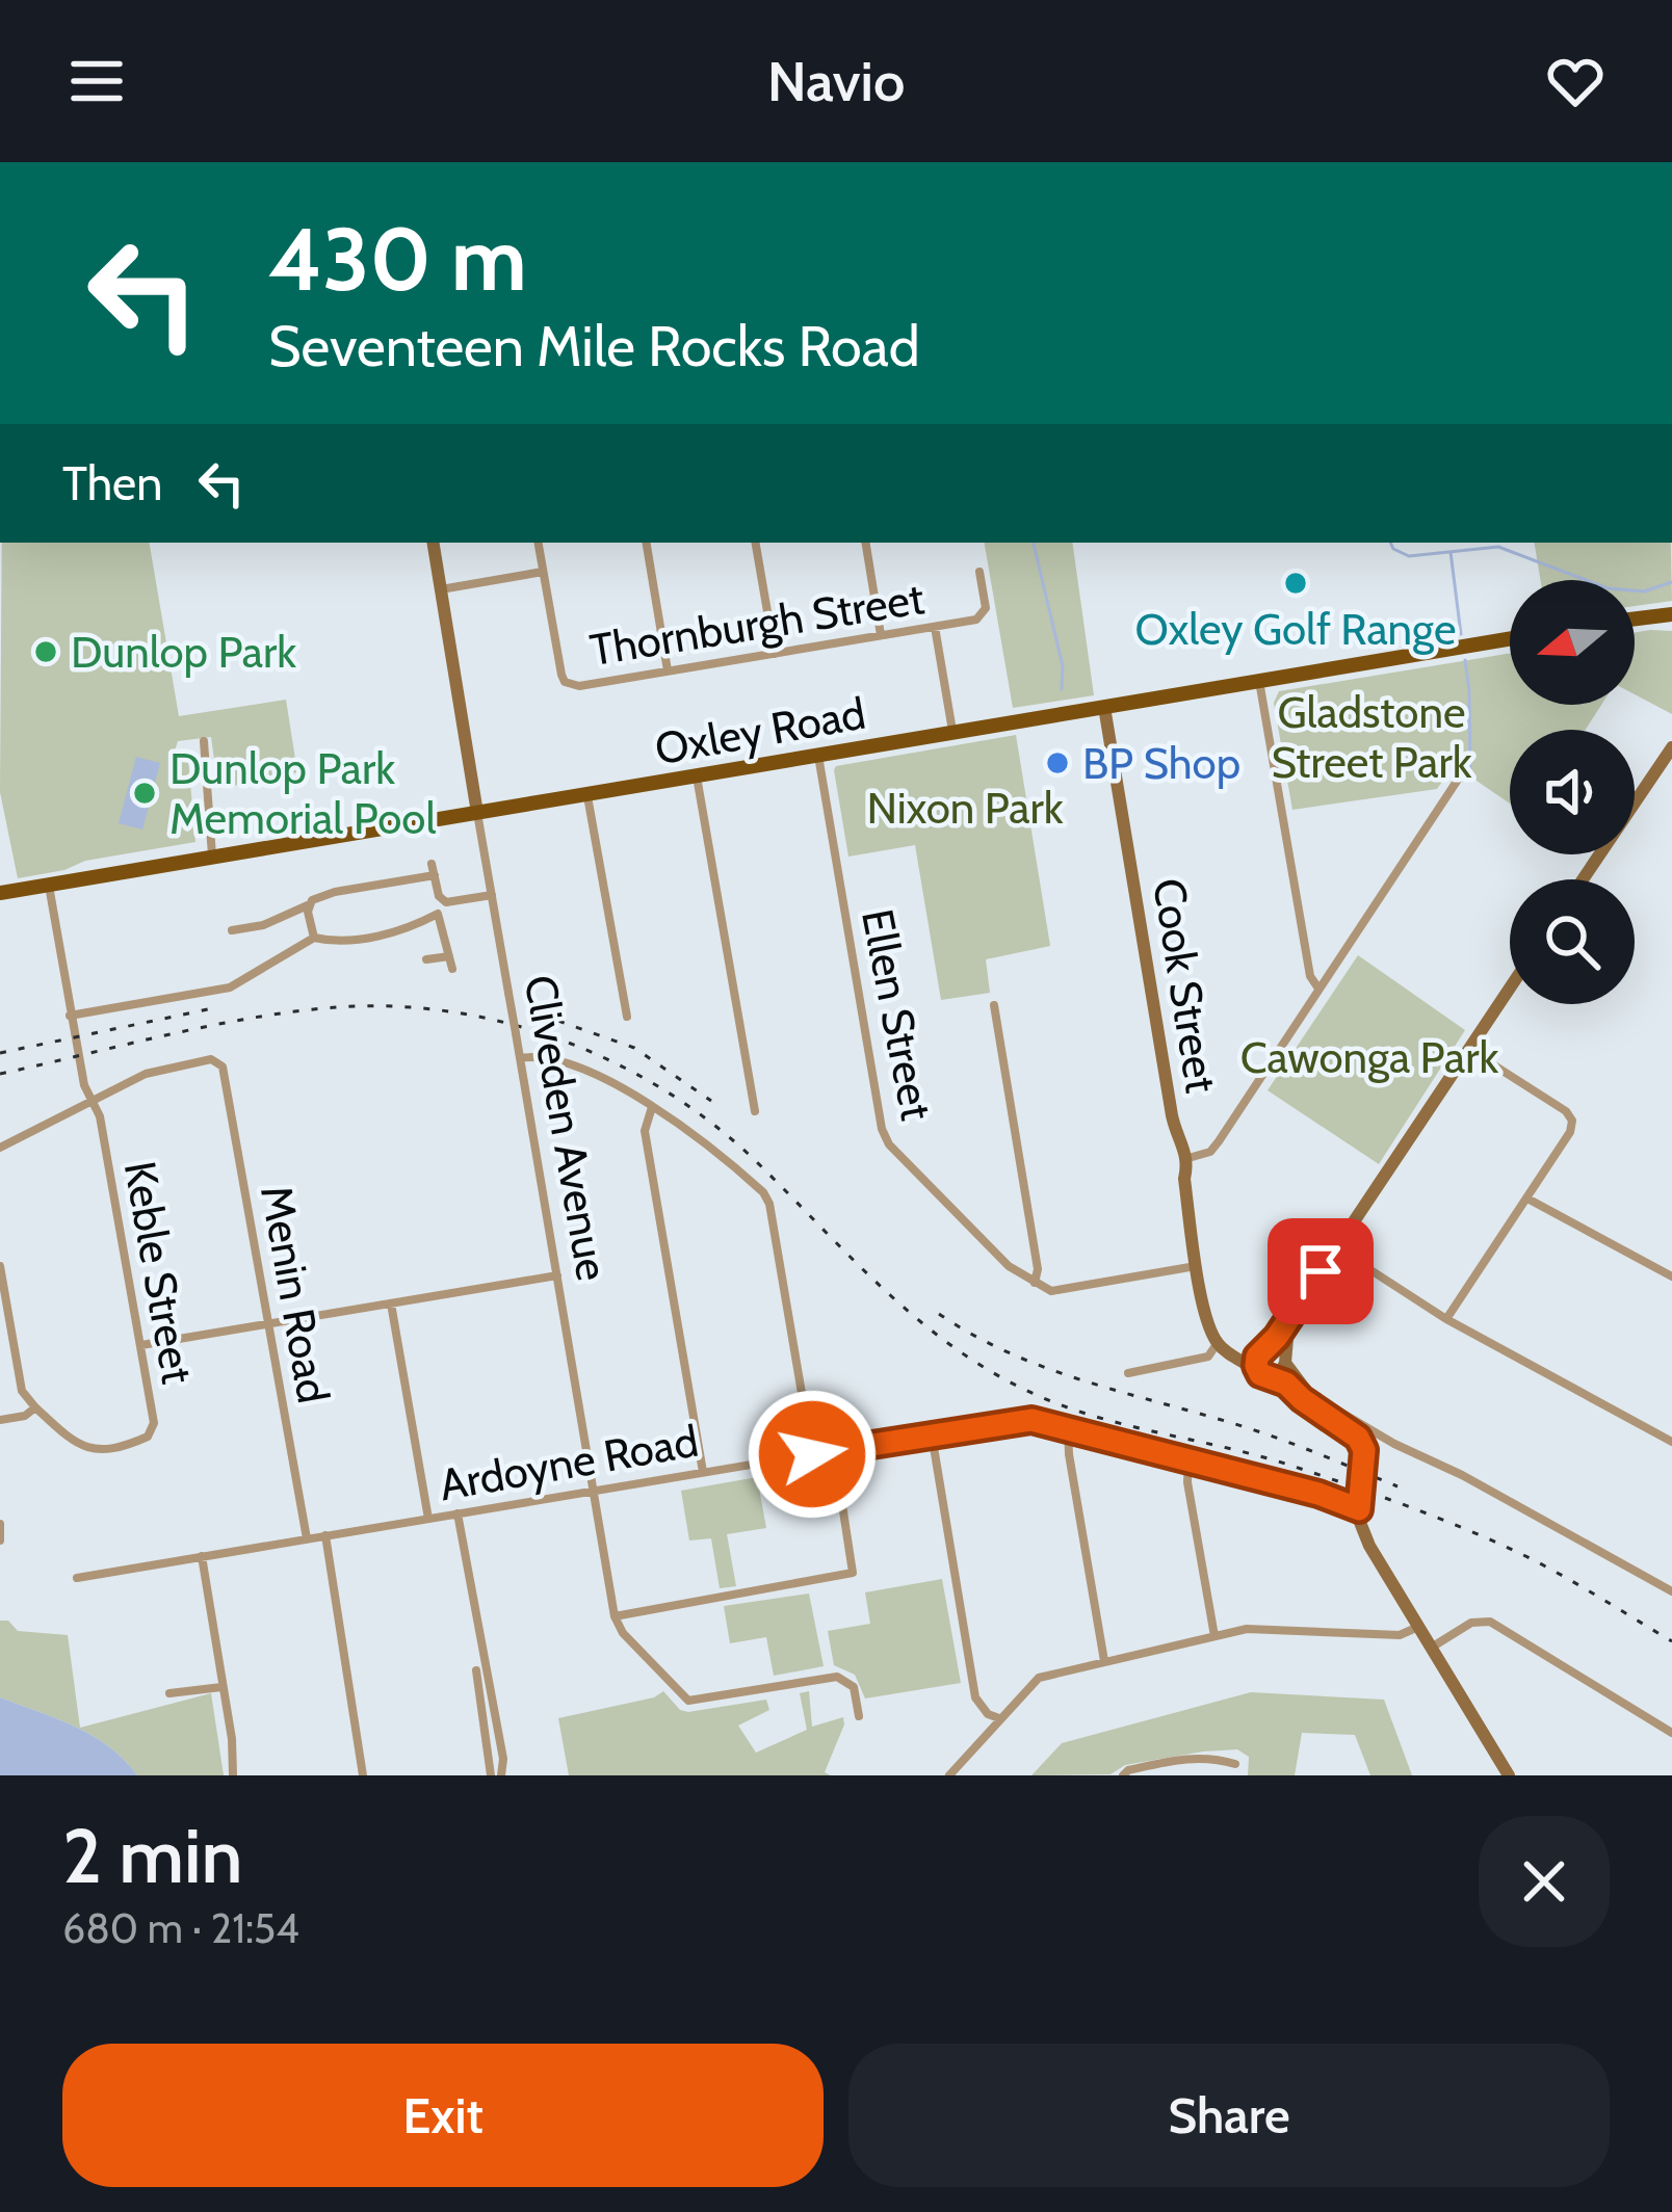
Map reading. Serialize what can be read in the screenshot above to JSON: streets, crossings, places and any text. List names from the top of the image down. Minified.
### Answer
{"streets":{"main road":["Oxley Road","Cook Street","Cliveden Avenue"],"street":["Thornburgh Street","Ellen Street","Keble Street","Menin Road","Ardoyne Road"]},"crossings":[["Oxley Road","Cook Street"],["Oxley Road","Ellen Street"],["Oxley Road","Cliveden Avenue"],["Oxley Road","Keble Street"],["Cliveden Avenue","Ardoyne Road"],["Keble Street","Menin Road"],["Menin Road","Ardoyne Road"]],"parks":["Gladstone Street Park","Nixon Park","Cawonga Park"],"places":["Oxley Golf Range","Dunlop Park","BP Shop","Dunlop Park Memorial Pool"],"north":"left","page":{"header":"Navio","turn":["430 m","Seventeen Mile Rocks Road"],"then":"Then","heading":["2 min","680 m · 21:54"],"buttons":["Exit","Share"]}}
